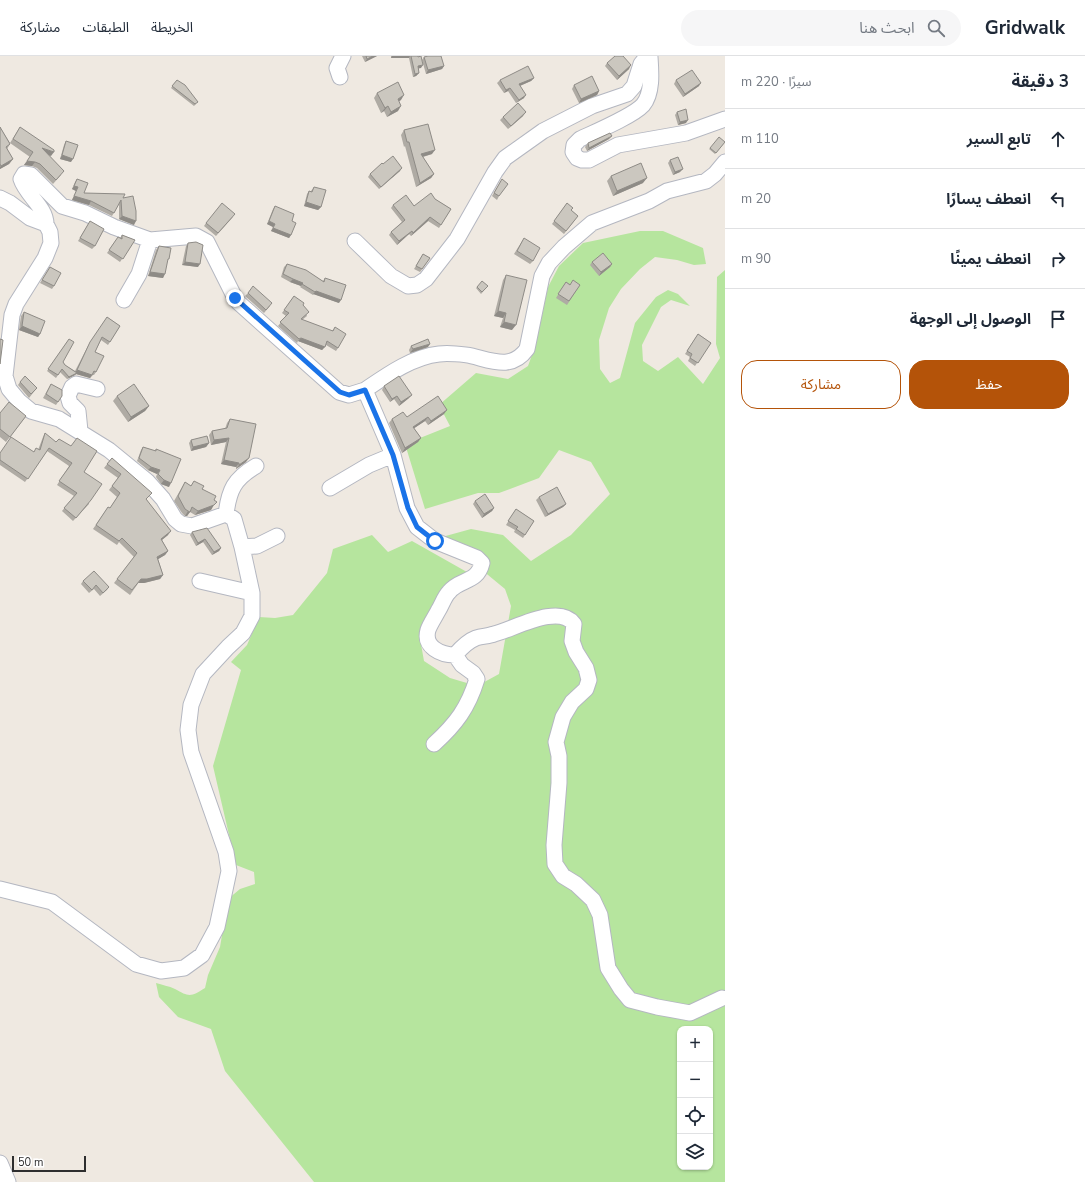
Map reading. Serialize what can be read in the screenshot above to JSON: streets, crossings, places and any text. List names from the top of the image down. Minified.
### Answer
{"scale_bar":"50 m","page":{"header":"Gridwalk","search":"ابحث هنا","nav":["الخريطة","الطبقات","مشاركة"],"heading":["3 دقيقة","سيرًا · 220 m"],"list":[["تابع السير","110 m"],["انعطف يسارًا","20 m"],["انعطف يمينًا","90 m"],"الوصول إلى الوجهة"],"buttons":["حفظ","مشاركة"],"map_buttons":["+","−"],"scale":"50 m"}}
